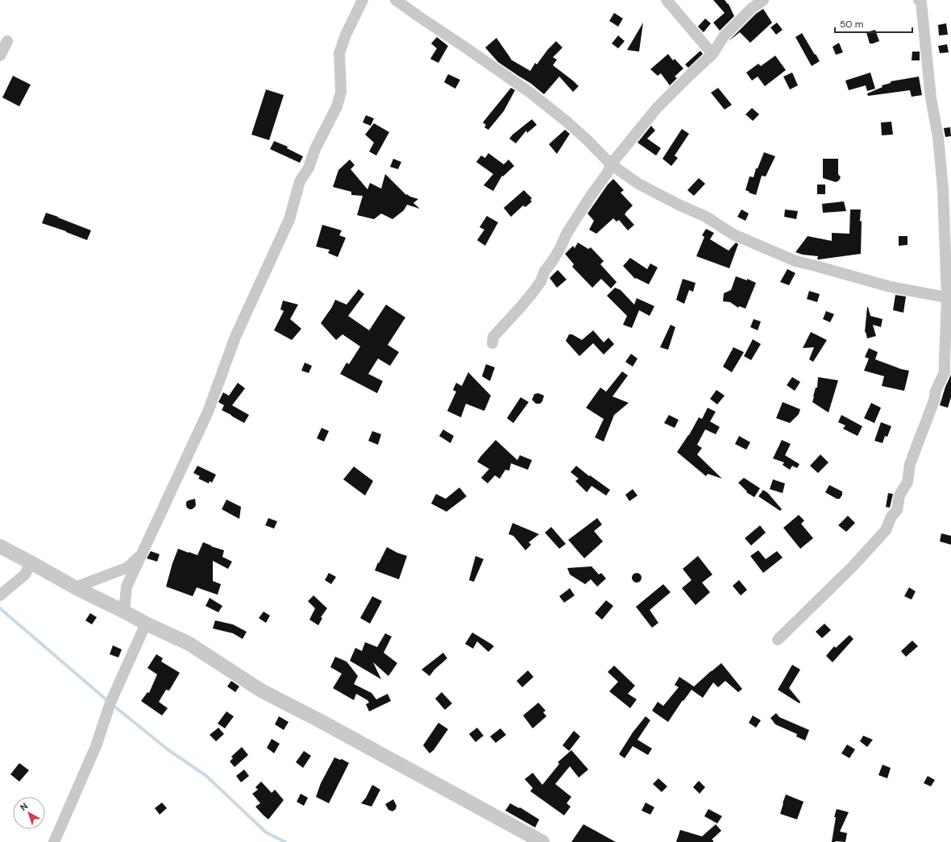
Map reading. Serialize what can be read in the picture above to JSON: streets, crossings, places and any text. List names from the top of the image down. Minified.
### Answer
{"scale_bar":"50 m","north":"top left"}
